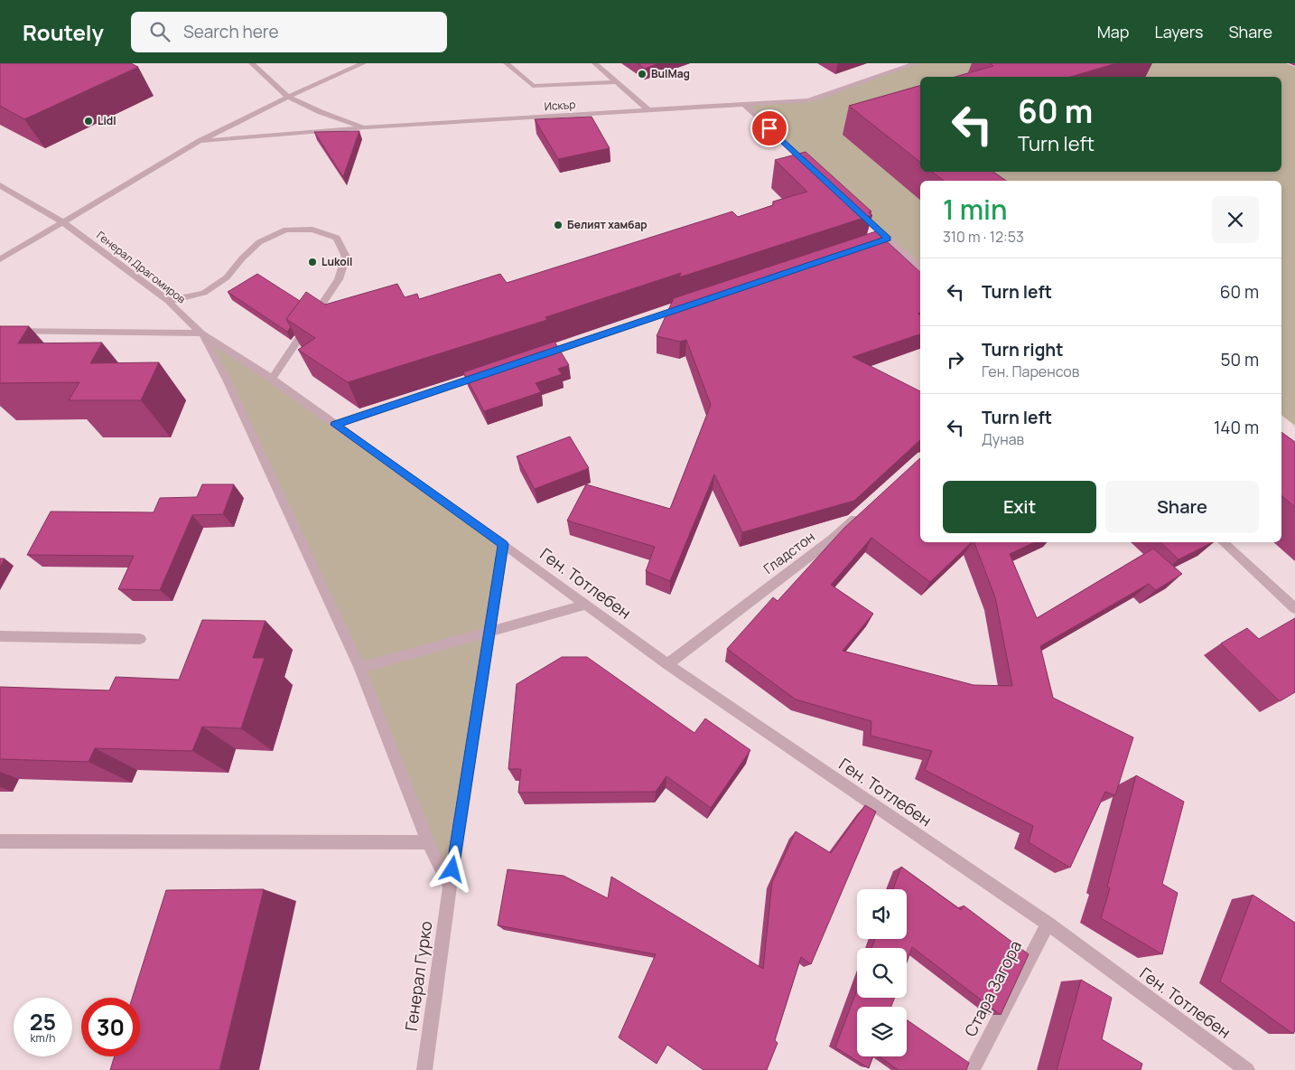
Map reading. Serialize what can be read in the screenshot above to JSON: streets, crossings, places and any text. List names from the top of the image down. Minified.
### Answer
{"streets":{"street":["Искър","Генерал Драгомиров","Гладстон","Ген. Тотлебен","Генерал Гурко","Стара Загора"]},"crossings":[["Генерал Драгомиров","Ген. Тотлебен"],["Гладстон","Ген. Тотлебен"],["Ген. Тотлебен","Генерал Гурко"],["Ген. Тотлебен","Стара Загора"]],"places":["BulMag","Lidl","Белият хамбар","Lukoil"],"page":{"header":"Routely","search":"Search here","nav":["Map","Layers","Share"],"turn":["60 m","Turn left"],"heading":["1 min","310 m · 12:53"],"list":[{"name":"Turn left","value":"60 m"},{"name":"Turn right","note":"Ген. Паренсов","value":"50 m"},{"name":"Turn left","note":"Дунав","value":"140 m"}],"buttons":["Exit","Share"],"speed":"25 km/h","limit":"30"}}
